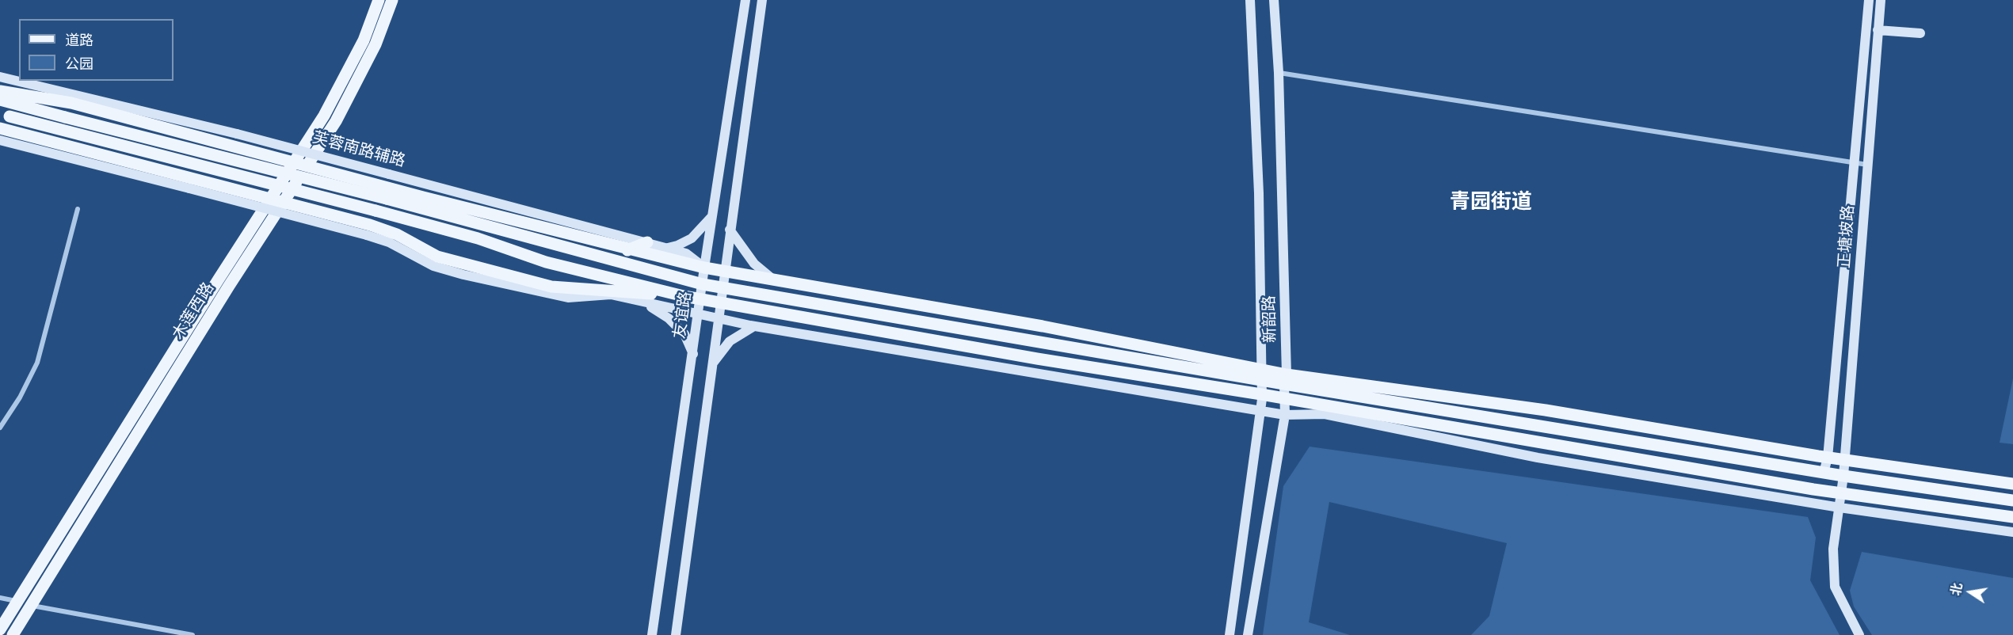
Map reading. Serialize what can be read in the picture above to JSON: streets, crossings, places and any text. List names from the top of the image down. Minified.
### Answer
{"streets":{"main road":["木莲西路"],"street":["芙蓉南路辅路","正塘坡路","友谊路","新韶路"]},"crossings":[["芙蓉南路辅路","友谊路"]],"districts":["青园街道"],"legend":["道路","公园"],"north":"left"}
